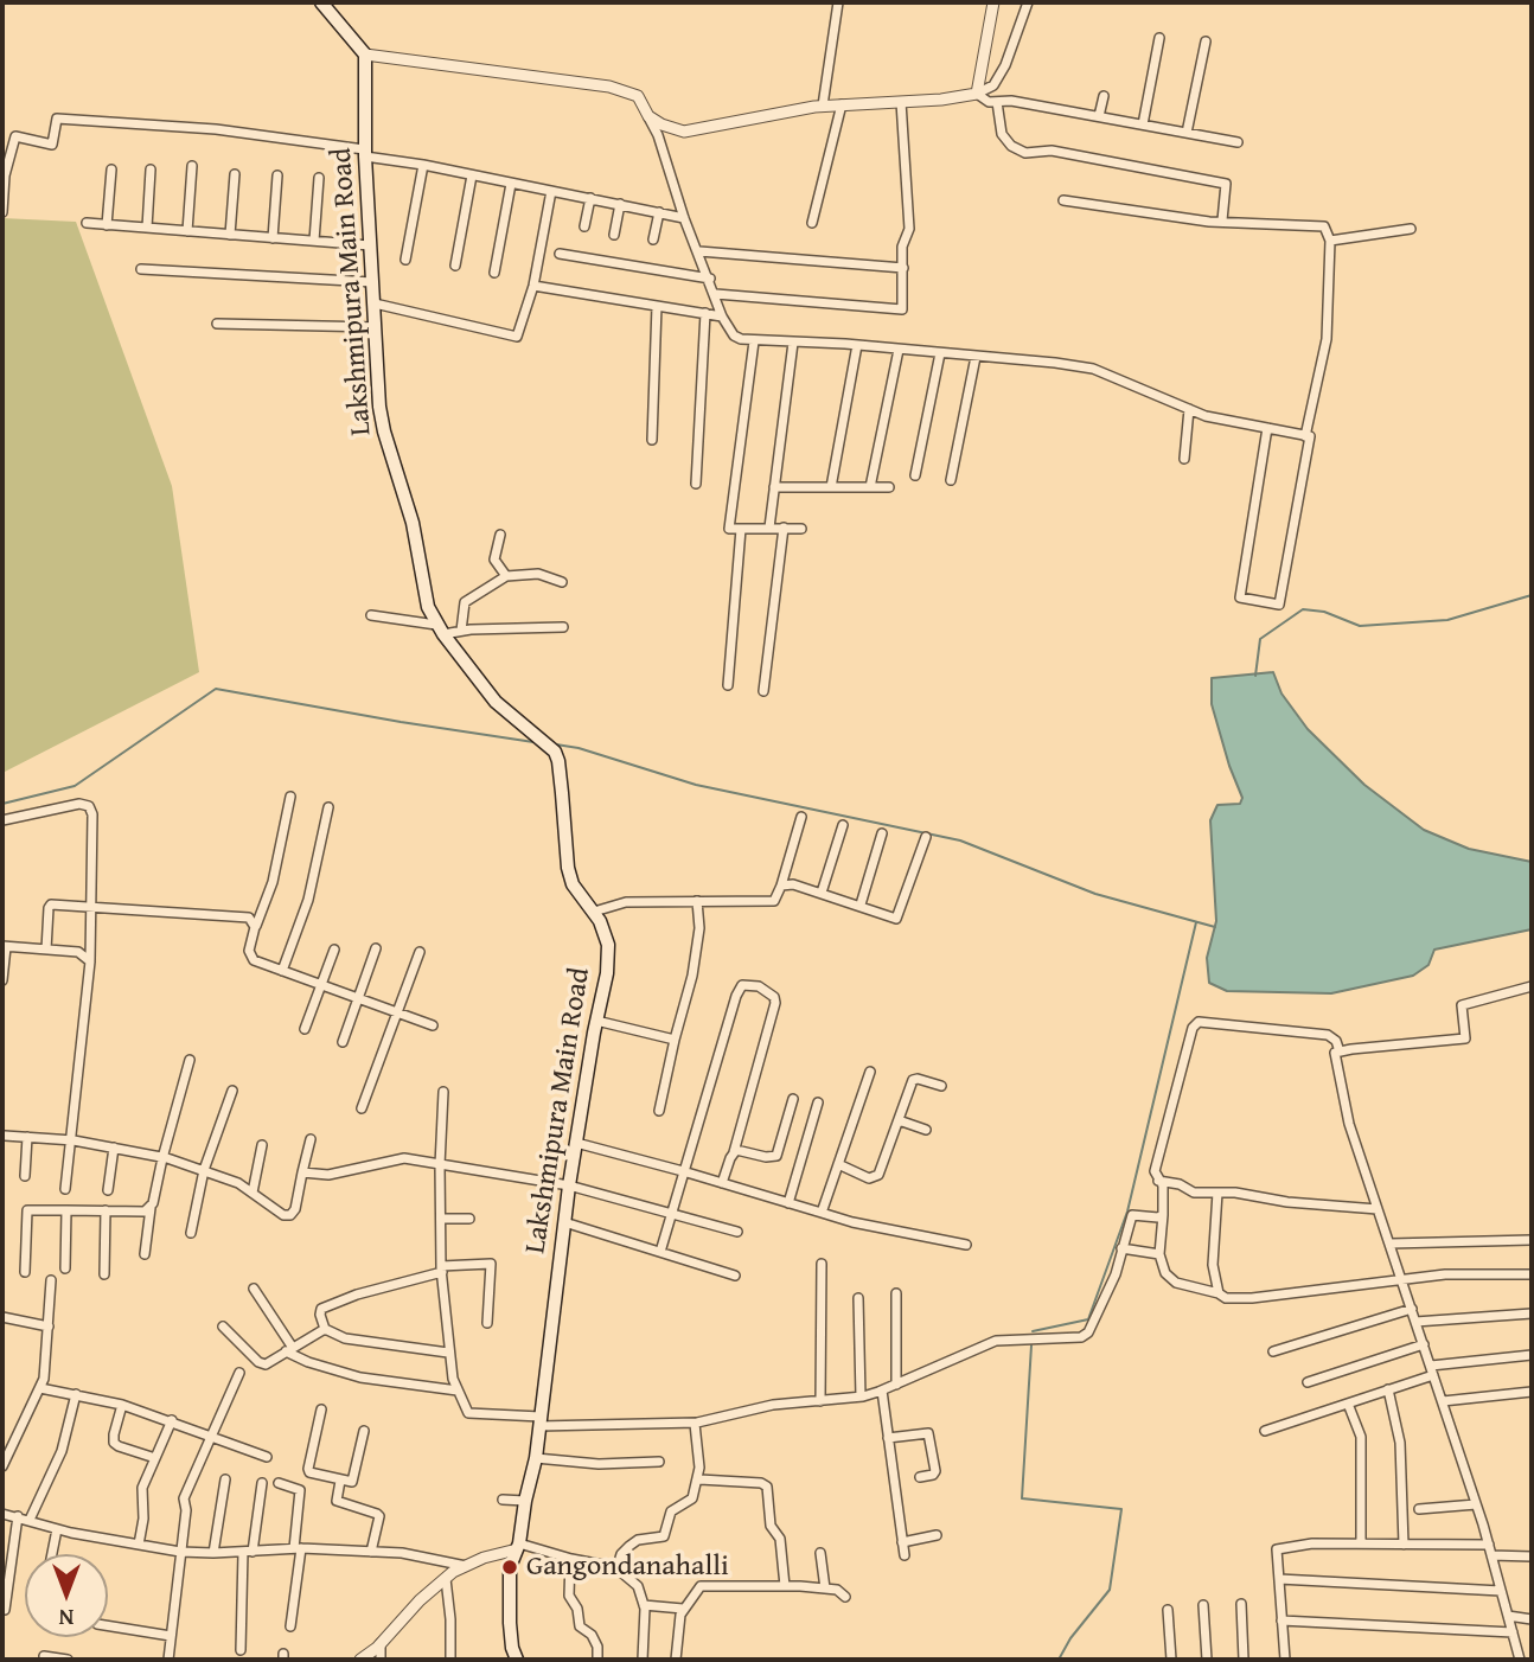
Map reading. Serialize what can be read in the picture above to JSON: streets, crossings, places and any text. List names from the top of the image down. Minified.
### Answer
{"streets":{"main road":["Lakshmipura Main Road"]},"places":["Gangondanahalli"],"north":"bottom"}
